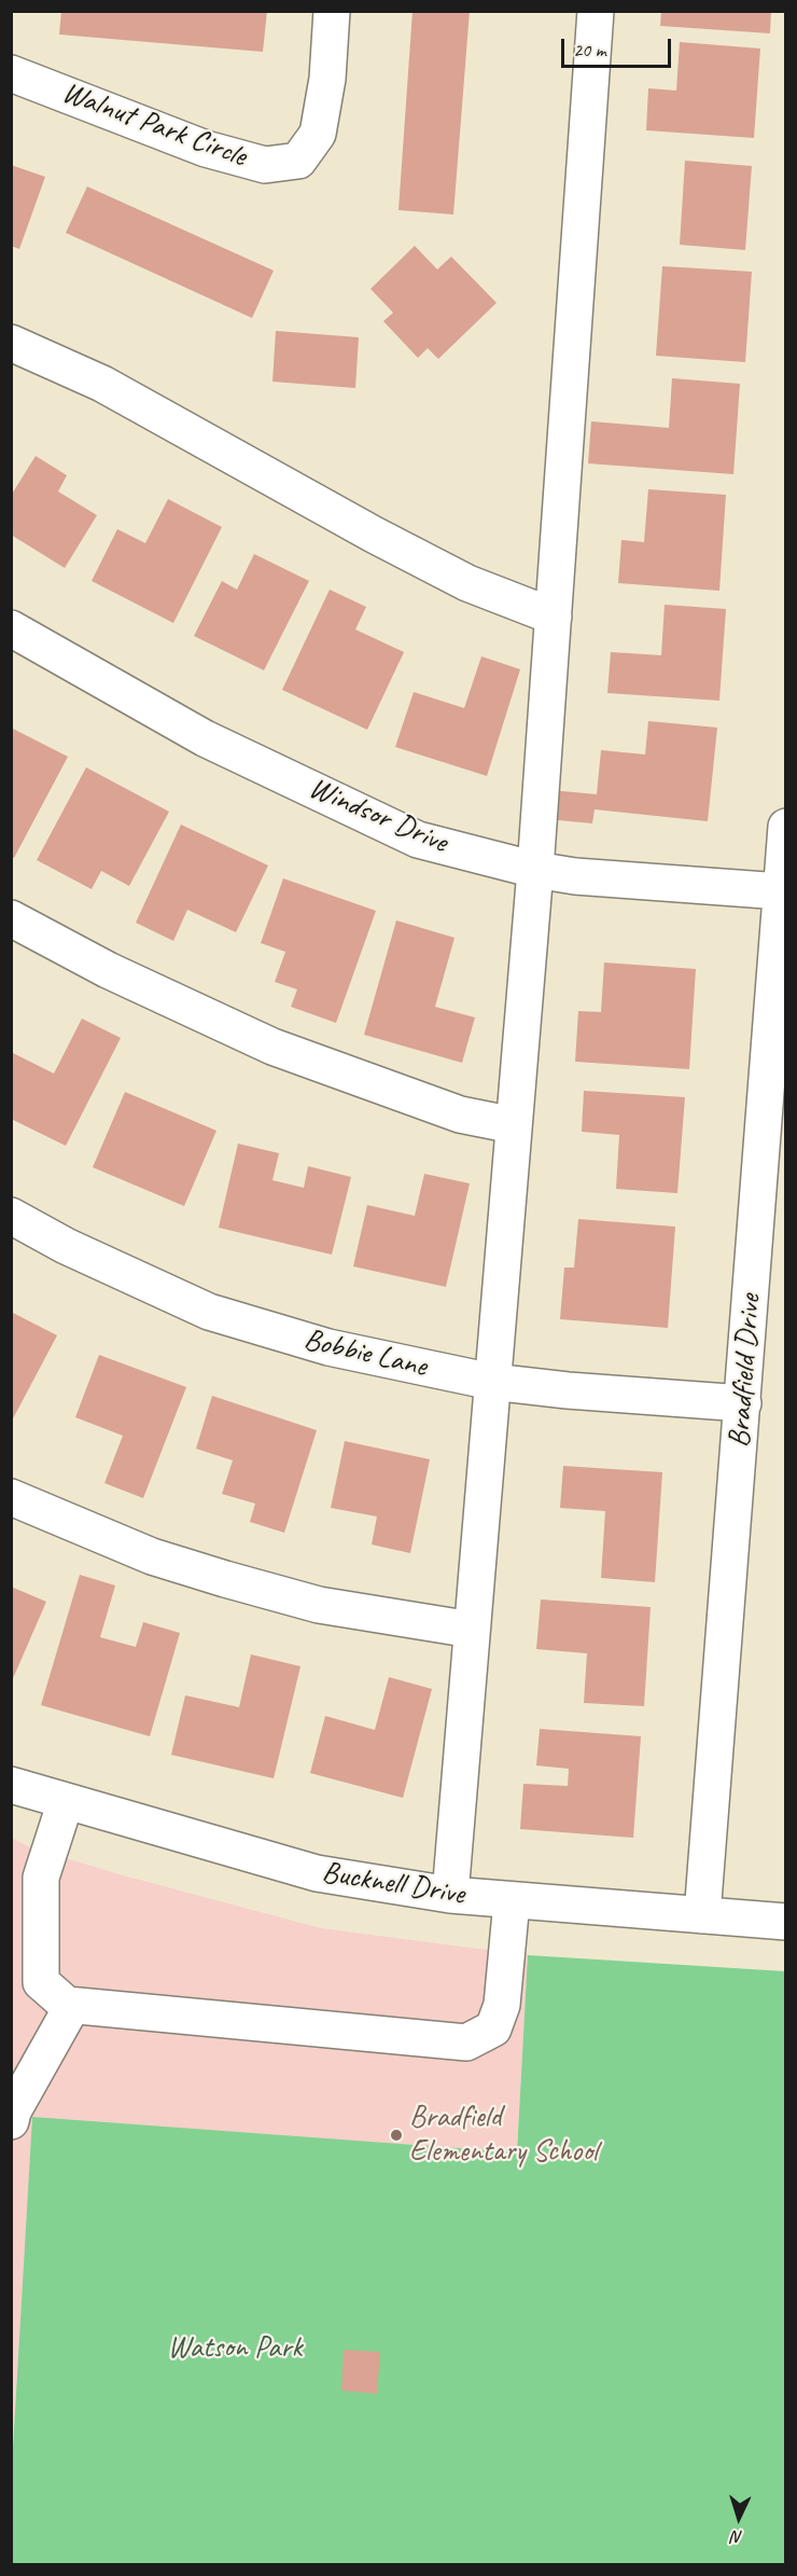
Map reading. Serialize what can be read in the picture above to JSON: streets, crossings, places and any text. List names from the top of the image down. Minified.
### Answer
{"streets":{"street":["Walnut Park Circle","Windsor Drive","Bobbie Lane","Bradfield Drive","Bucknell Drive"]},"crossings":[["Windsor Drive","Bradfield Drive"],["Bobbie Lane","Bradfield Drive"],["Bradfield Drive","Bucknell Drive"]],"parks":["Watson Park"],"places":["Bradfield Elementary School"],"scale_bar":"20 m","north":"bottom"}
